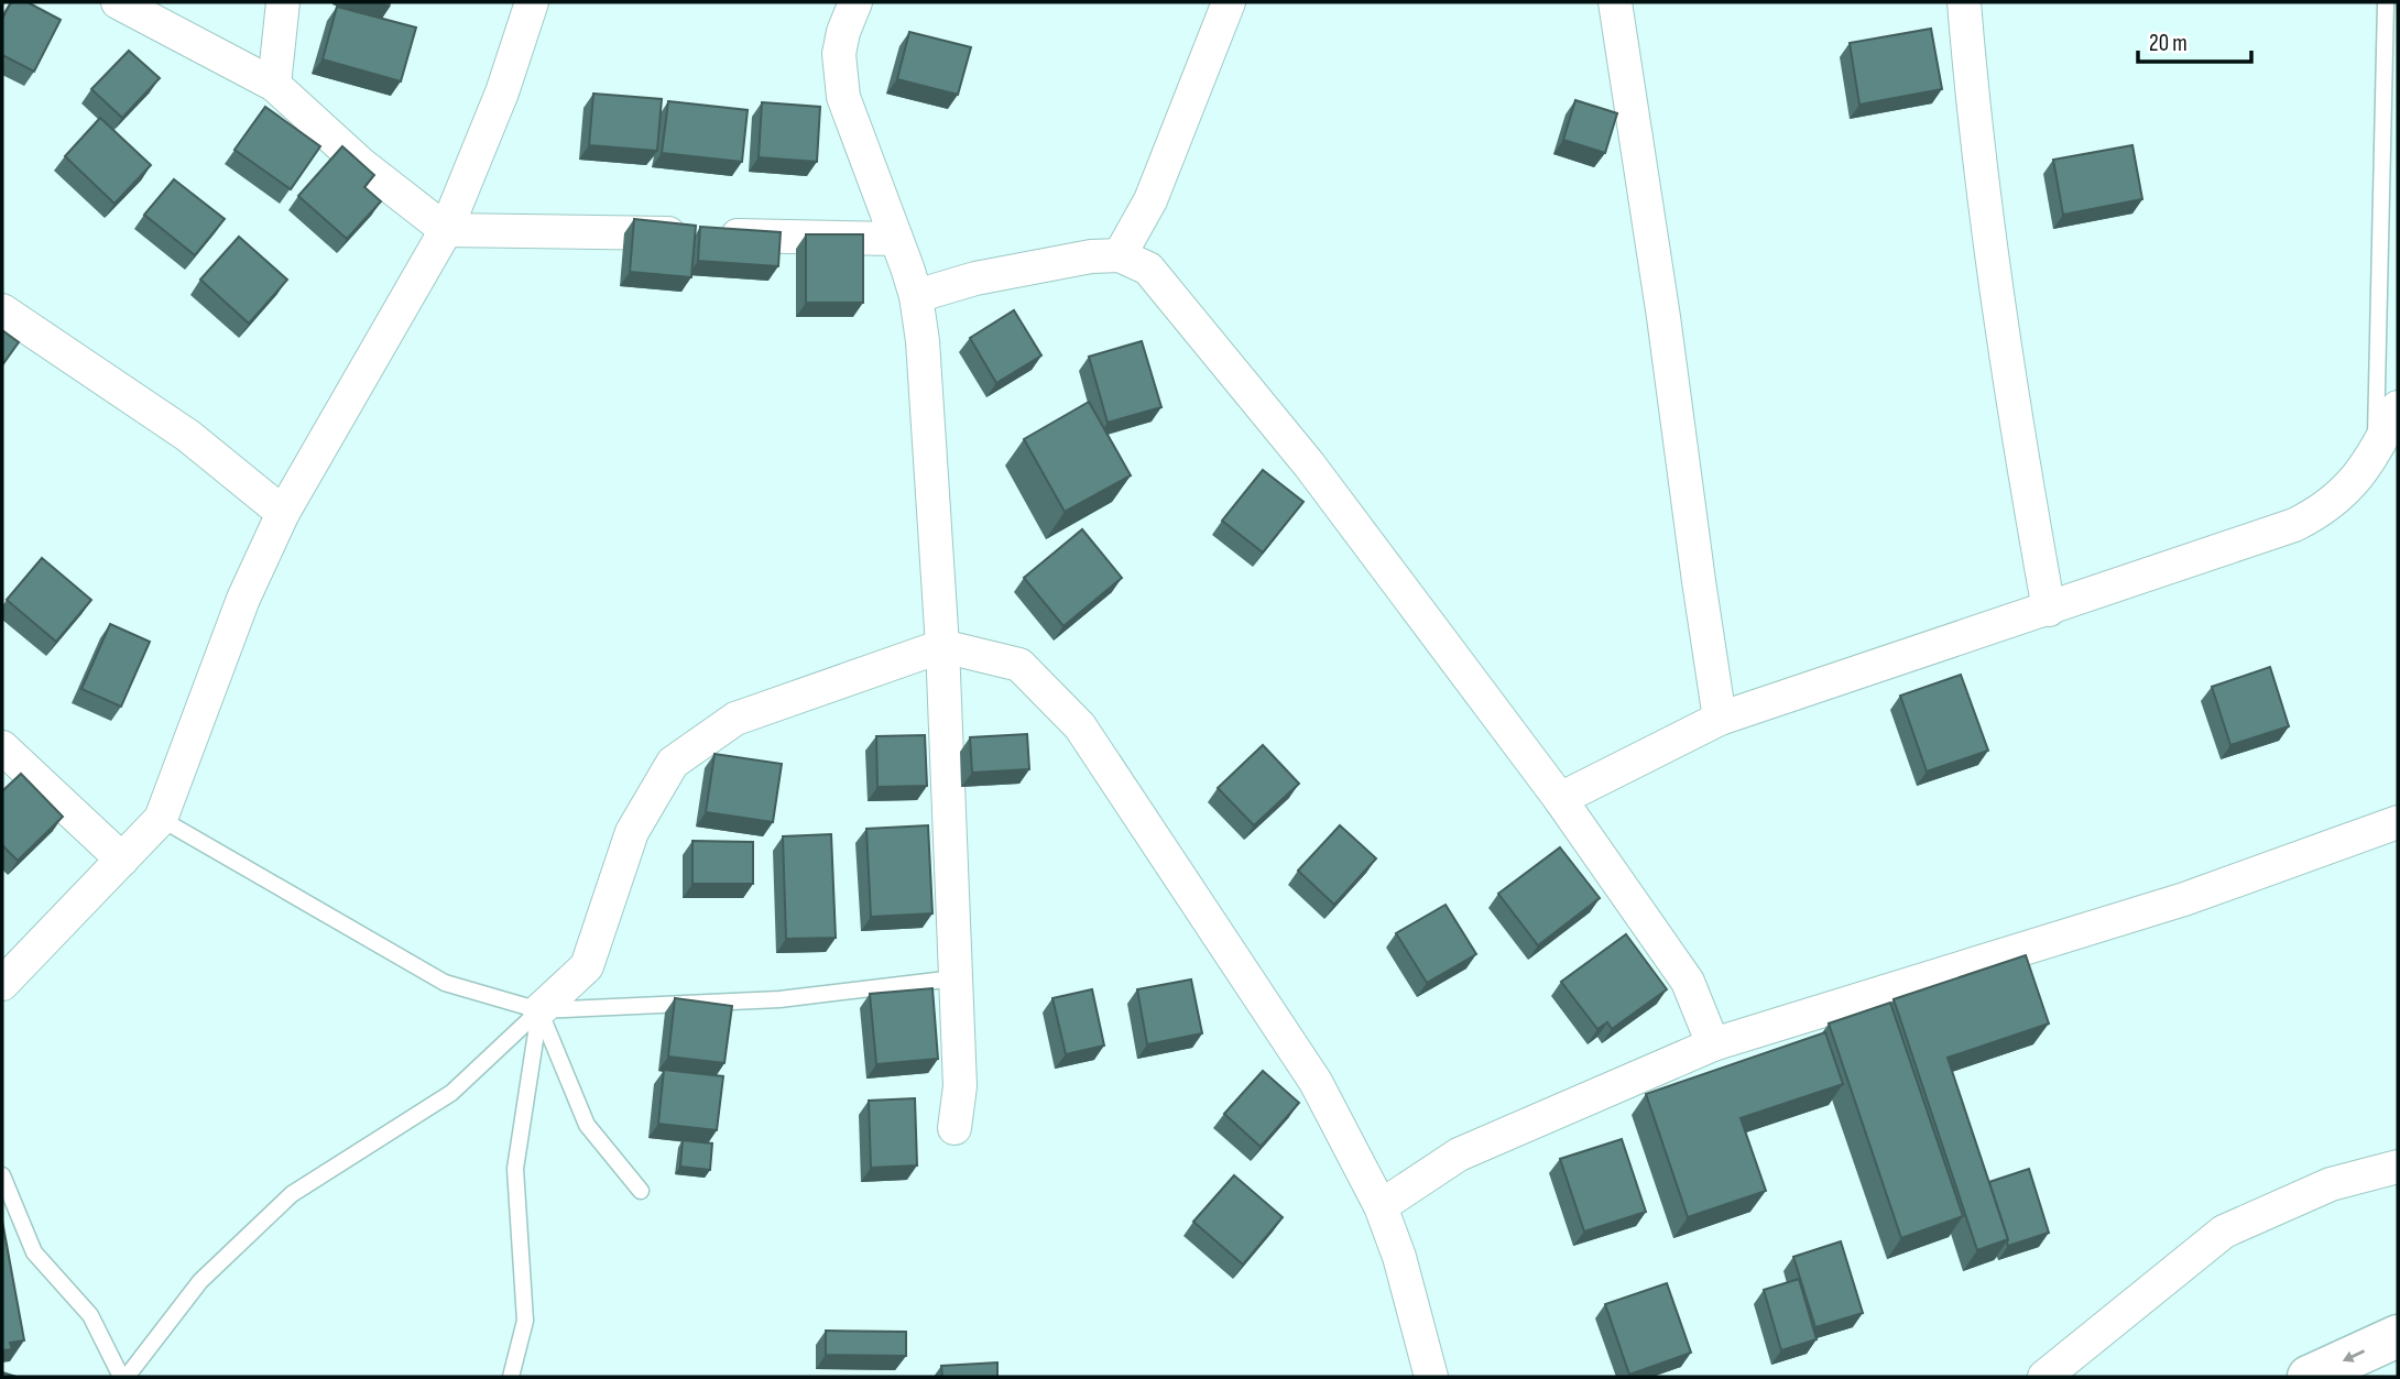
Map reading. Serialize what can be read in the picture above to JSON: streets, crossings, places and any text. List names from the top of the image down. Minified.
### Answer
{"scale_bar":"20 m"}
